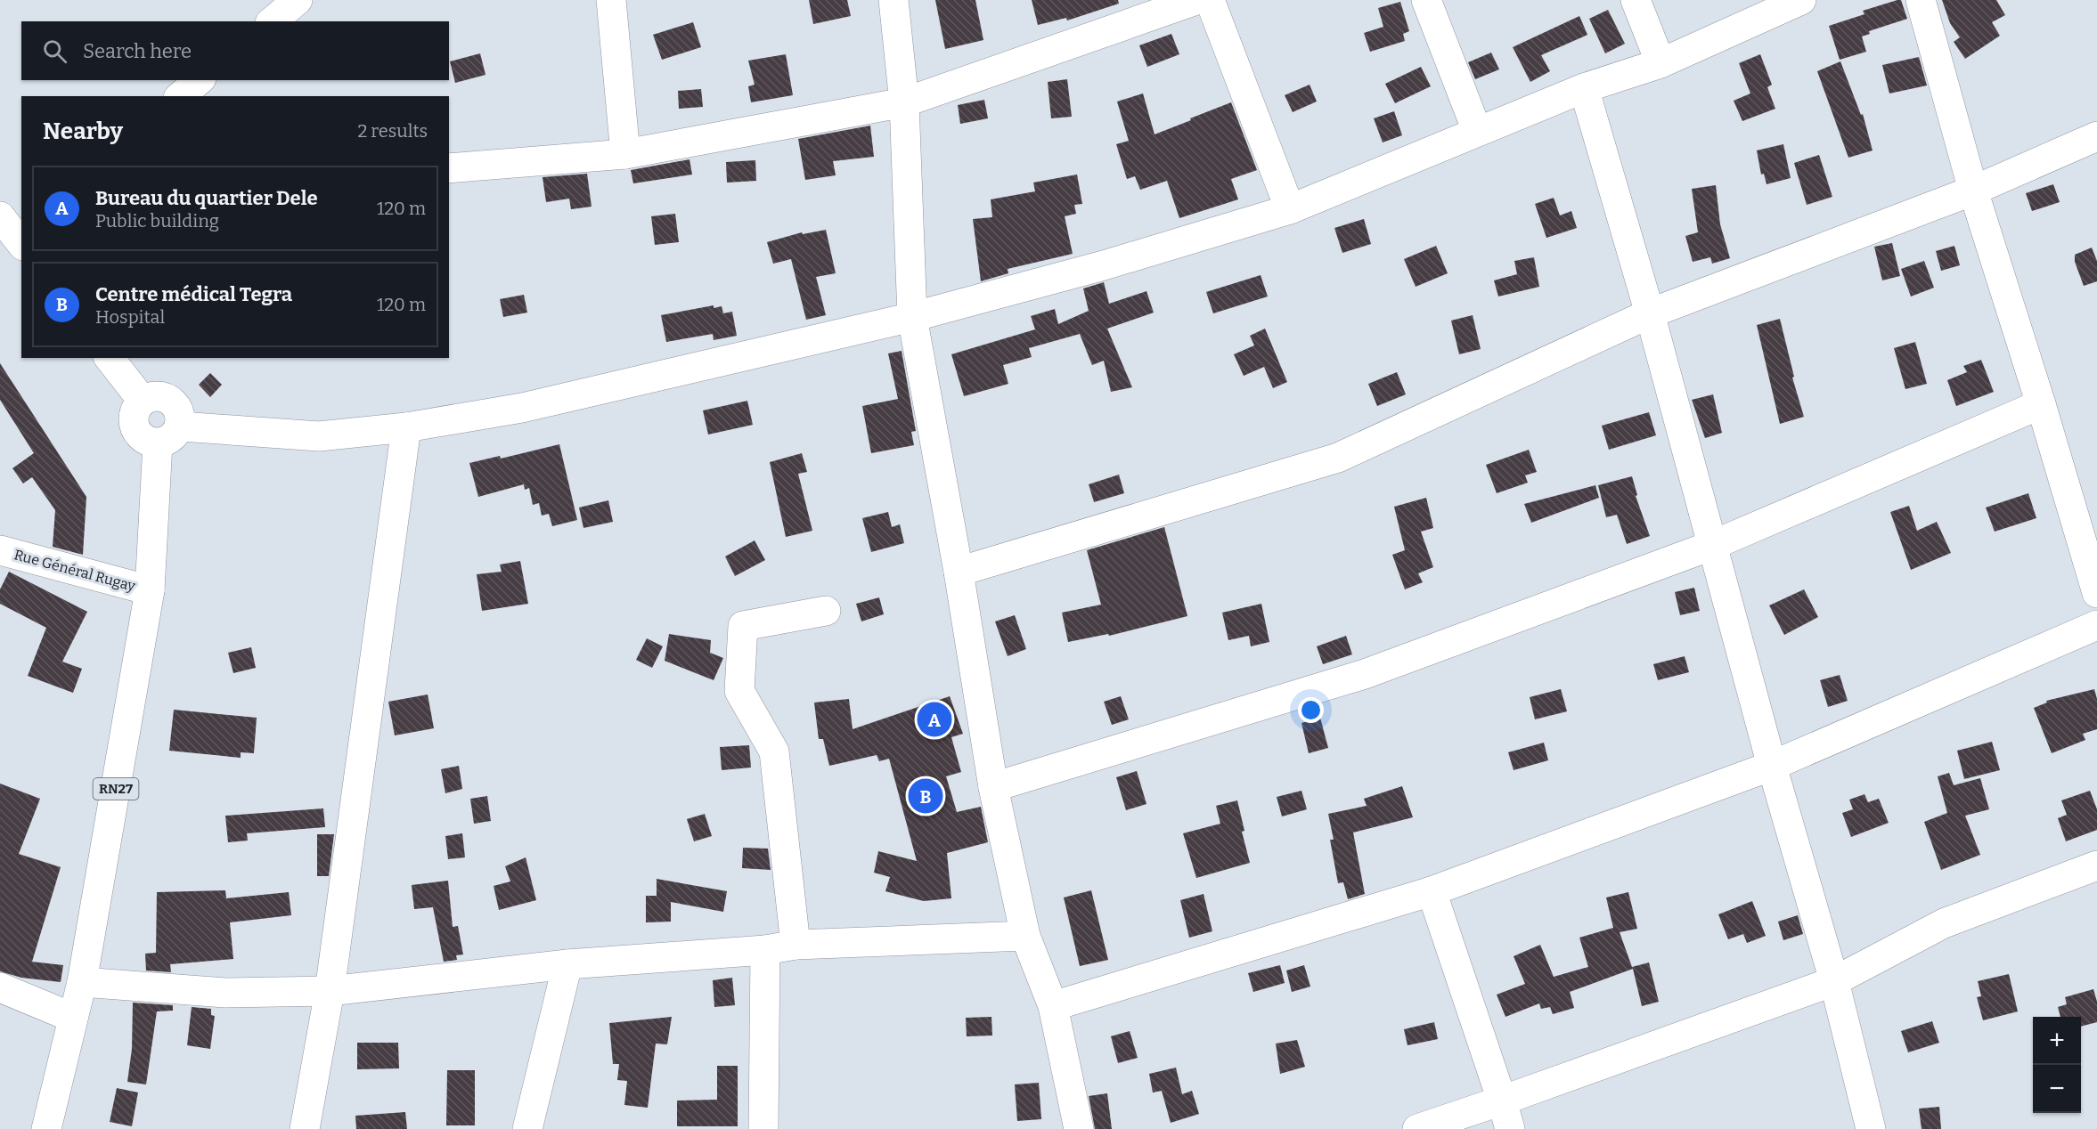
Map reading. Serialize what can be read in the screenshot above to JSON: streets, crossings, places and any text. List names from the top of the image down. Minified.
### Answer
{"streets":{"street":["Rue Général Rugay","RN27"]},"crossings":[["Rue Général Rugay","RN27"]],"page":{"search":"Search here","heading":["Nearby","2 results"],"list":[{"mark":"A","name":"Bureau du quartier Dele","note":"Public building","value":"120 m"},{"mark":"B","name":"Centre médical Tegra","note":"Hospital","value":"120 m"}],"pins":["A","B"],"map_buttons":["+","−"]}}
